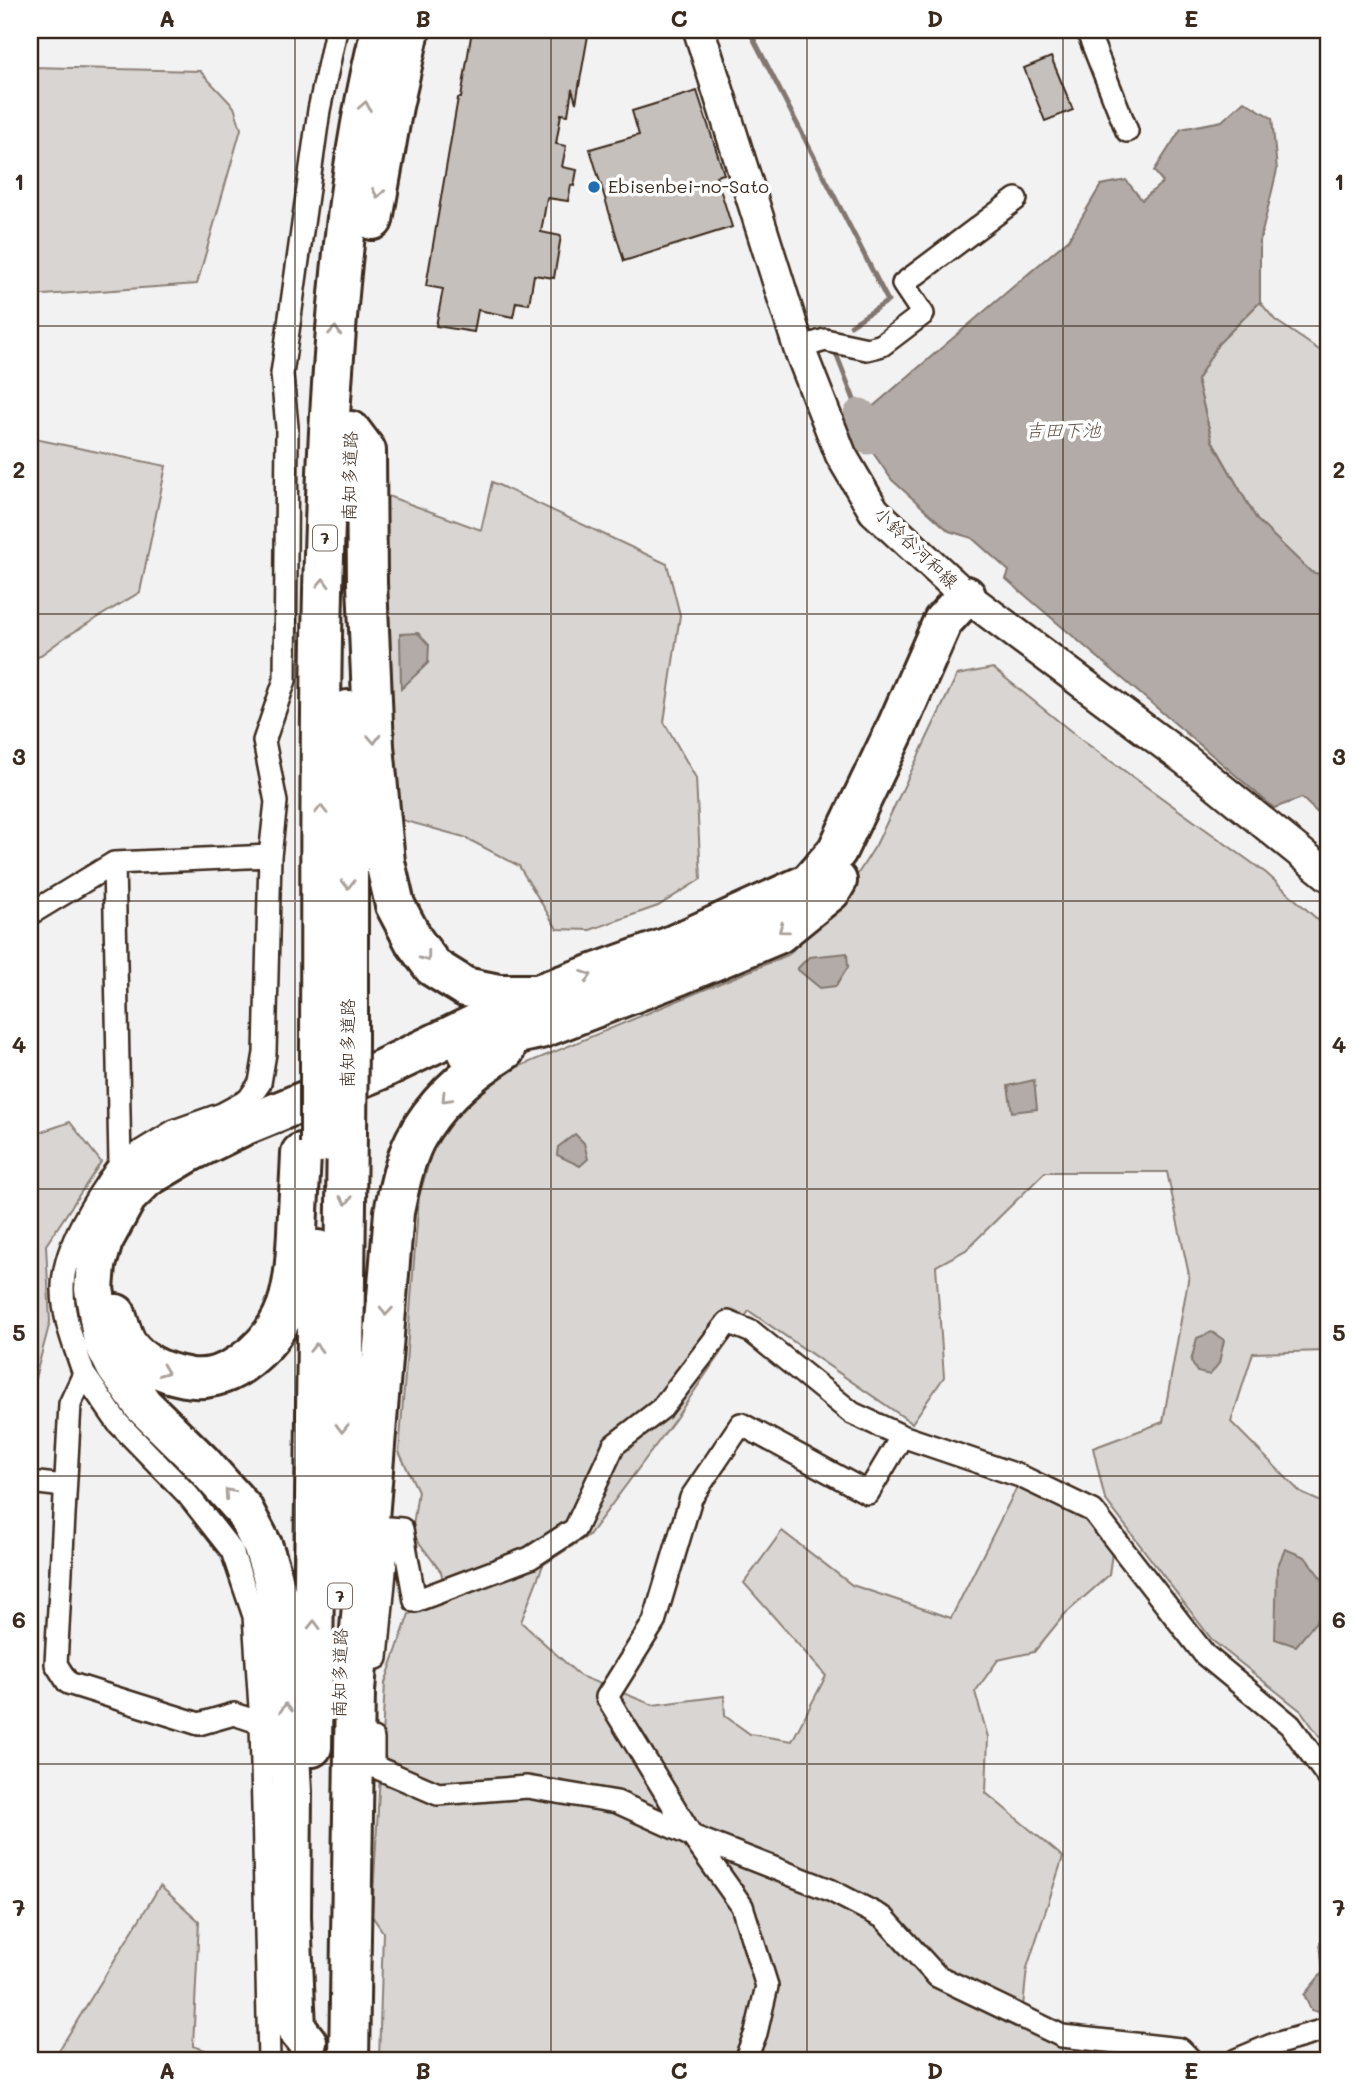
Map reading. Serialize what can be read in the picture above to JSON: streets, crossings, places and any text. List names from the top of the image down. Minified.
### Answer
{"streets":{"highway":["南知多道路","7"],"main road":["小鈴谷河和線"]},"water":["吉田下池"],"places":["Ebisenbei-no-Sato"],"grid":{"columns":["A","B","C","D","E"],"rows":["1","2","3","4","5","6","7"]}}
